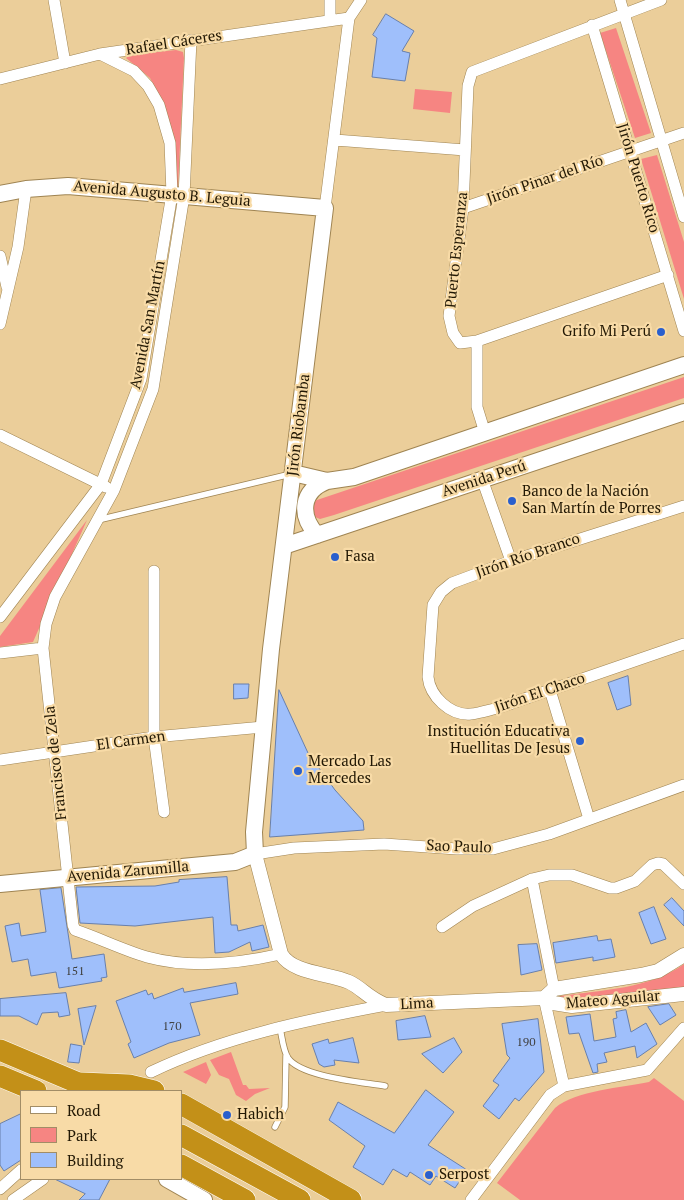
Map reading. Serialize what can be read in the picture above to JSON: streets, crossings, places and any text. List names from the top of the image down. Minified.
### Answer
{"streets":{"main road":["Avenida Augusto B. Leguia","Jirón Riobamba","Avenida Perú","Avenida Zarumilla"],"street":["Rafael Cáceres","Jirón Puerto Rico","Jirón Pinar del Río","Puerto Esperanza","Avenida San Martín","Jirón Río Branco","Jirón El Chaco","El Carmen","Francisco de Zela","Sao Paulo","Mateo Aguilar","Lima"]},"crossings":[["Rafael Cáceres","Avenida San Martín"],["Rafael Cáceres","Jirón Riobamba"],["Jirón Puerto Rico","Jirón Pinar del Río"],["Jirón Puerto Rico","Puerto Esperanza"],["Jirón Pinar del Río","Puerto Esperanza"],["Avenida Augusto B. Leguia","Avenida San Martín"],["Avenida Augusto B. Leguia","Jirón Riobamba"],["Avenida San Martín","Francisco de Zela"],["Jirón Riobamba","Avenida Perú"],["Jirón Riobamba","El Carmen"],["Jirón Riobamba","Sao Paulo"],["Jirón Riobamba","Avenida Zarumilla"],["Jirón Río Branco","Jirón El Chaco"],["El Carmen","Francisco de Zela"],["Francisco de Zela","Avenida Zarumilla"],["Sao Paulo","Avenida Zarumilla"],["Mateo Aguilar","Lima"]],"places":["Grifo Mi Perú","Banco de la Nación San Martín de Porres","Fasa","Institución Educativa Huellitas De Jesus","Mercado Las Mercedes","Habich","Serpost"],"house_numbers":["151","170","190"],"legend":["Road","Park","Building"]}
